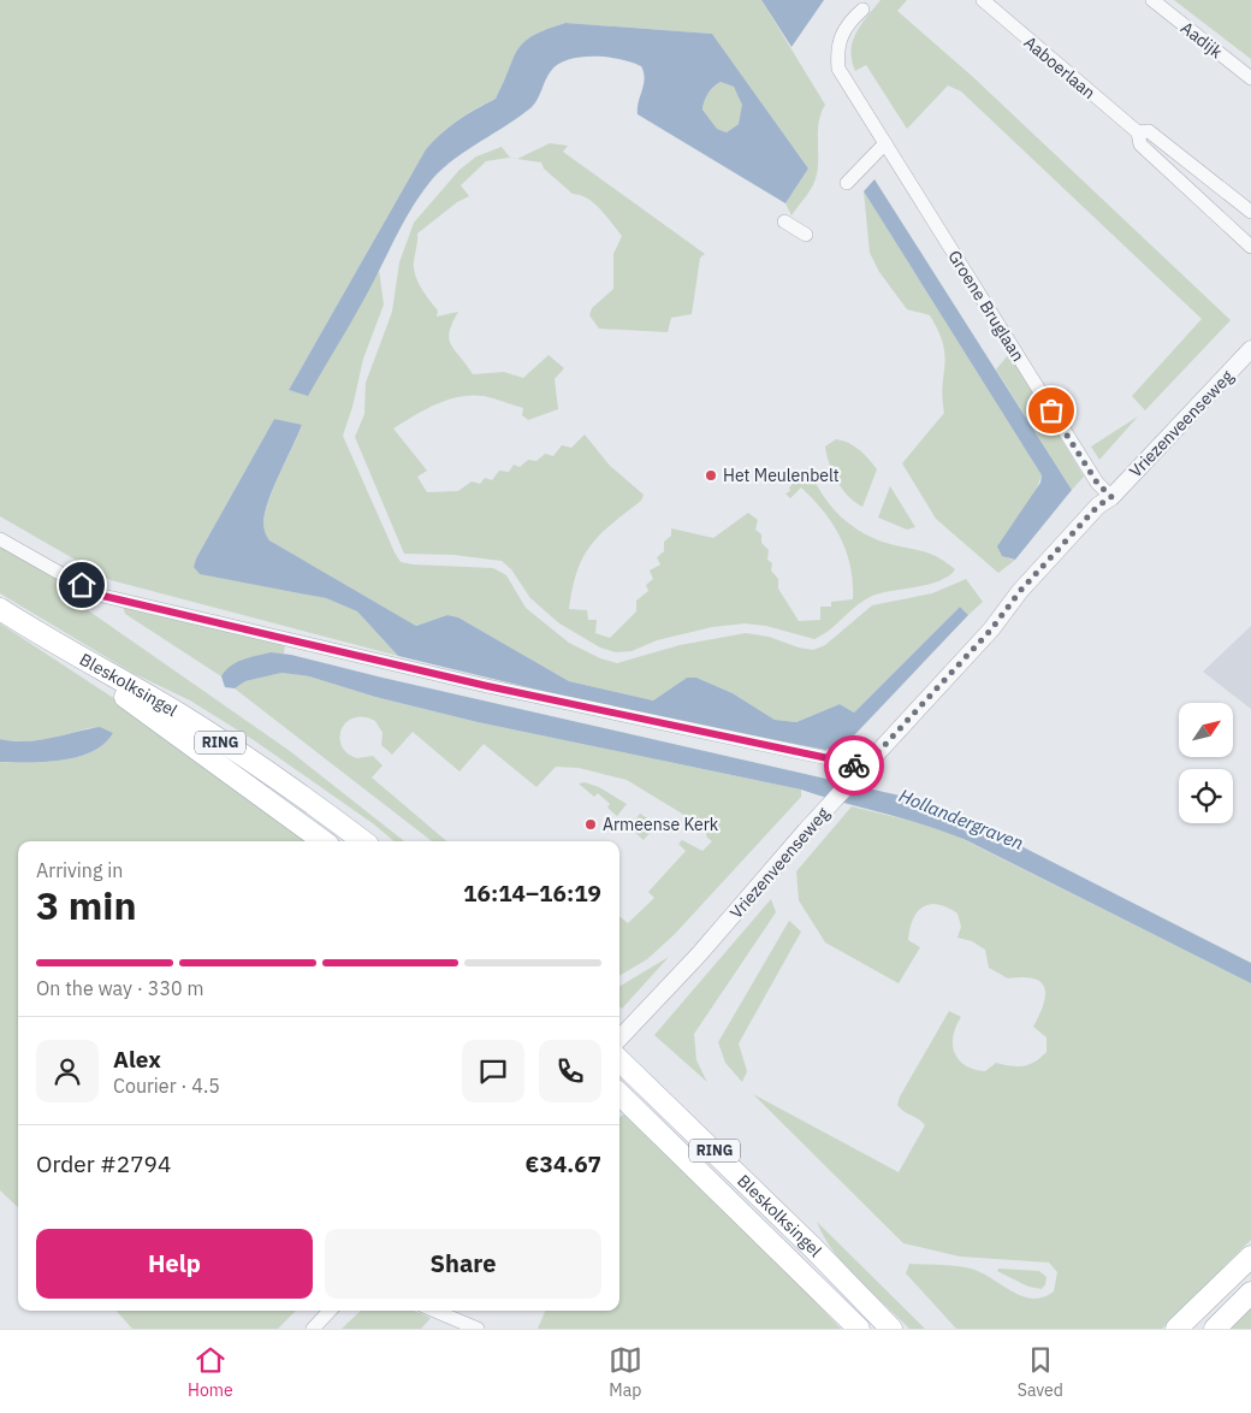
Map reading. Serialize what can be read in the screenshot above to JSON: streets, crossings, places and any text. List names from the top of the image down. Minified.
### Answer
{"streets":{"main road":["Bleskolksingel","RING"],"street":["Aadijk","Aaboerlaan","Groene Bruglaan","Vriezenveenseweg"]},"crossings":[["Groene Bruglaan","Vriezenveenseweg"]],"water":["Hollandergraven"],"places":["Het Meulenbelt","Armeense Kerk"],"north":"top right","page":{"heading":["3 min","Arriving in","16:14–16:19"],"panel":["Alex","Courier · 4.5","Order #2794","€34.67"],"bar":"On the way · 330 m","buttons":["Help","Share"],"tabs":["Home","Map","Saved"]}}
